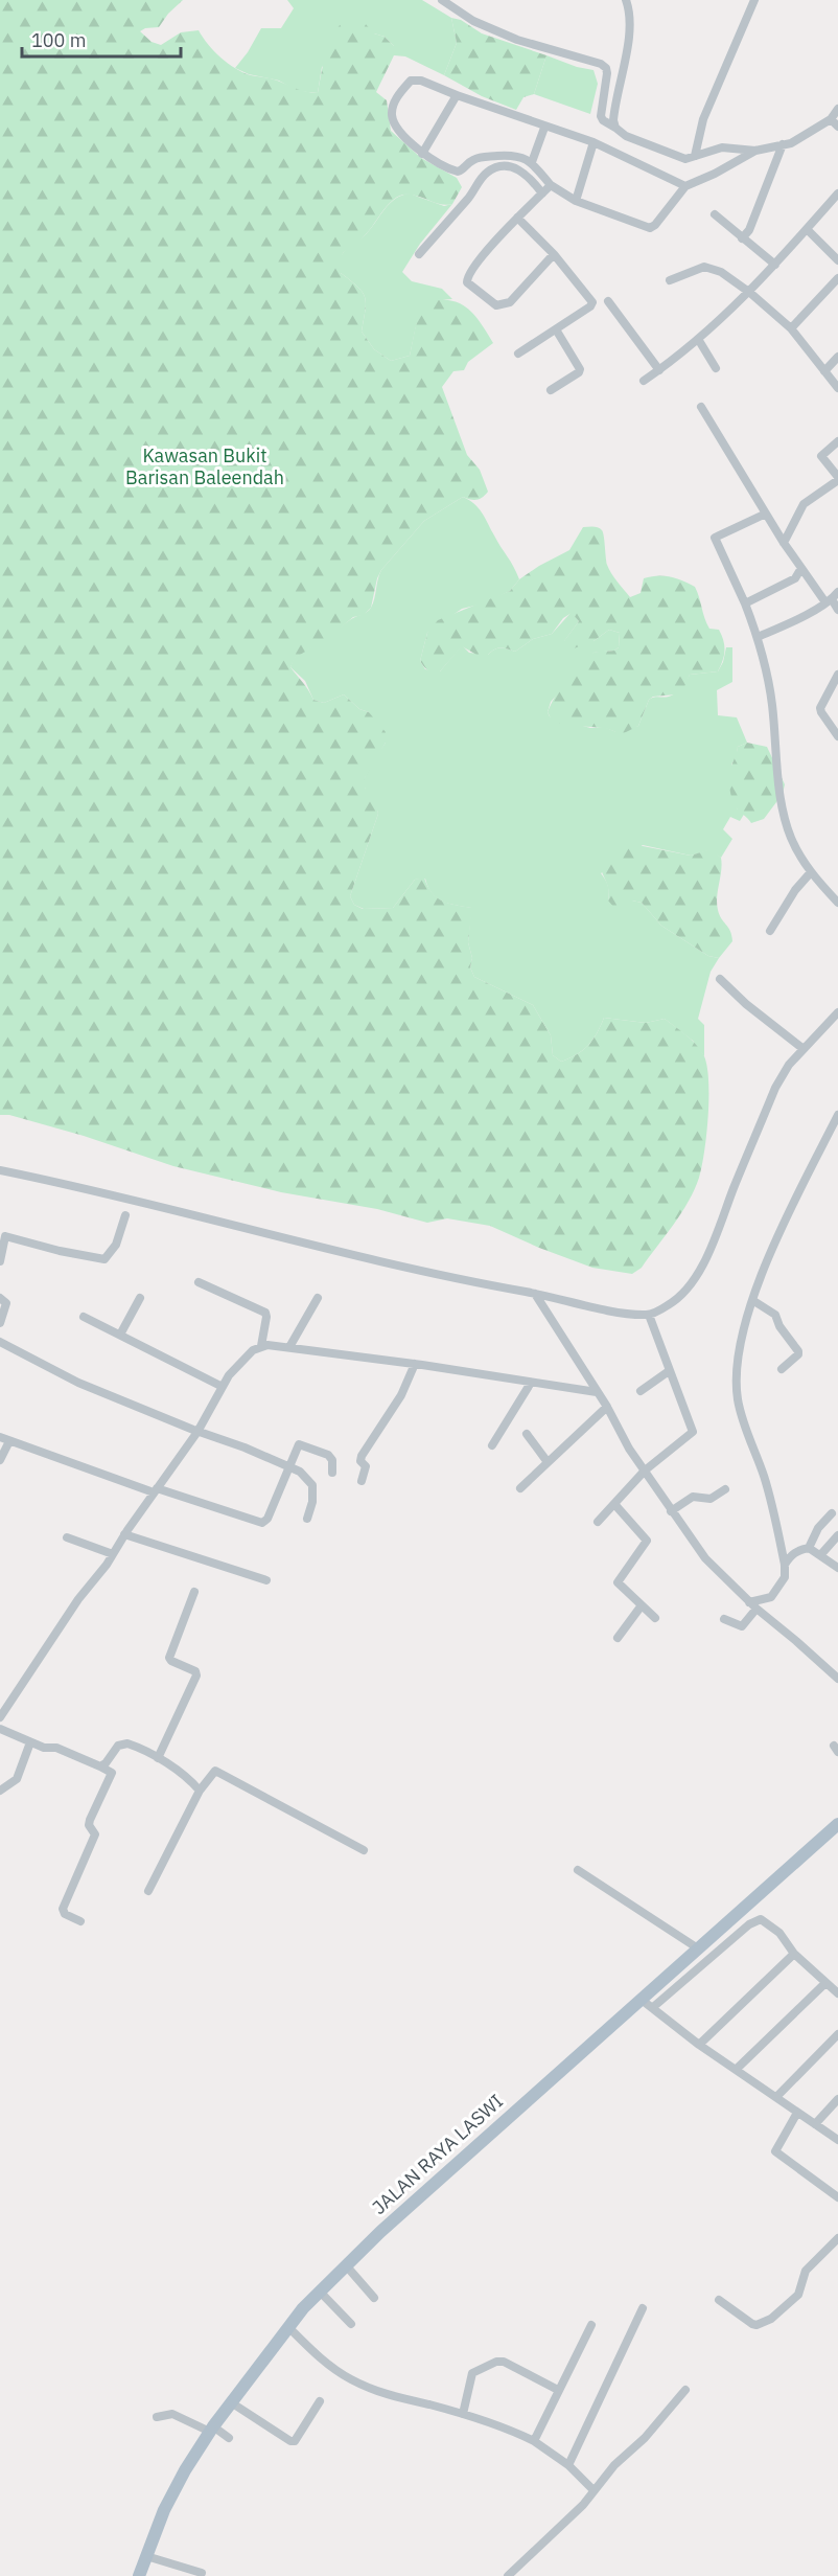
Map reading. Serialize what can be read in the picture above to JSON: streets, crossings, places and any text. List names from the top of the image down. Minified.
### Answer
{"streets":{"main road":["JALAN RAYA LASWI"]},"parks":["Kawasan Bukit Barisan Baleendah"],"scale_bar":"100 m"}
